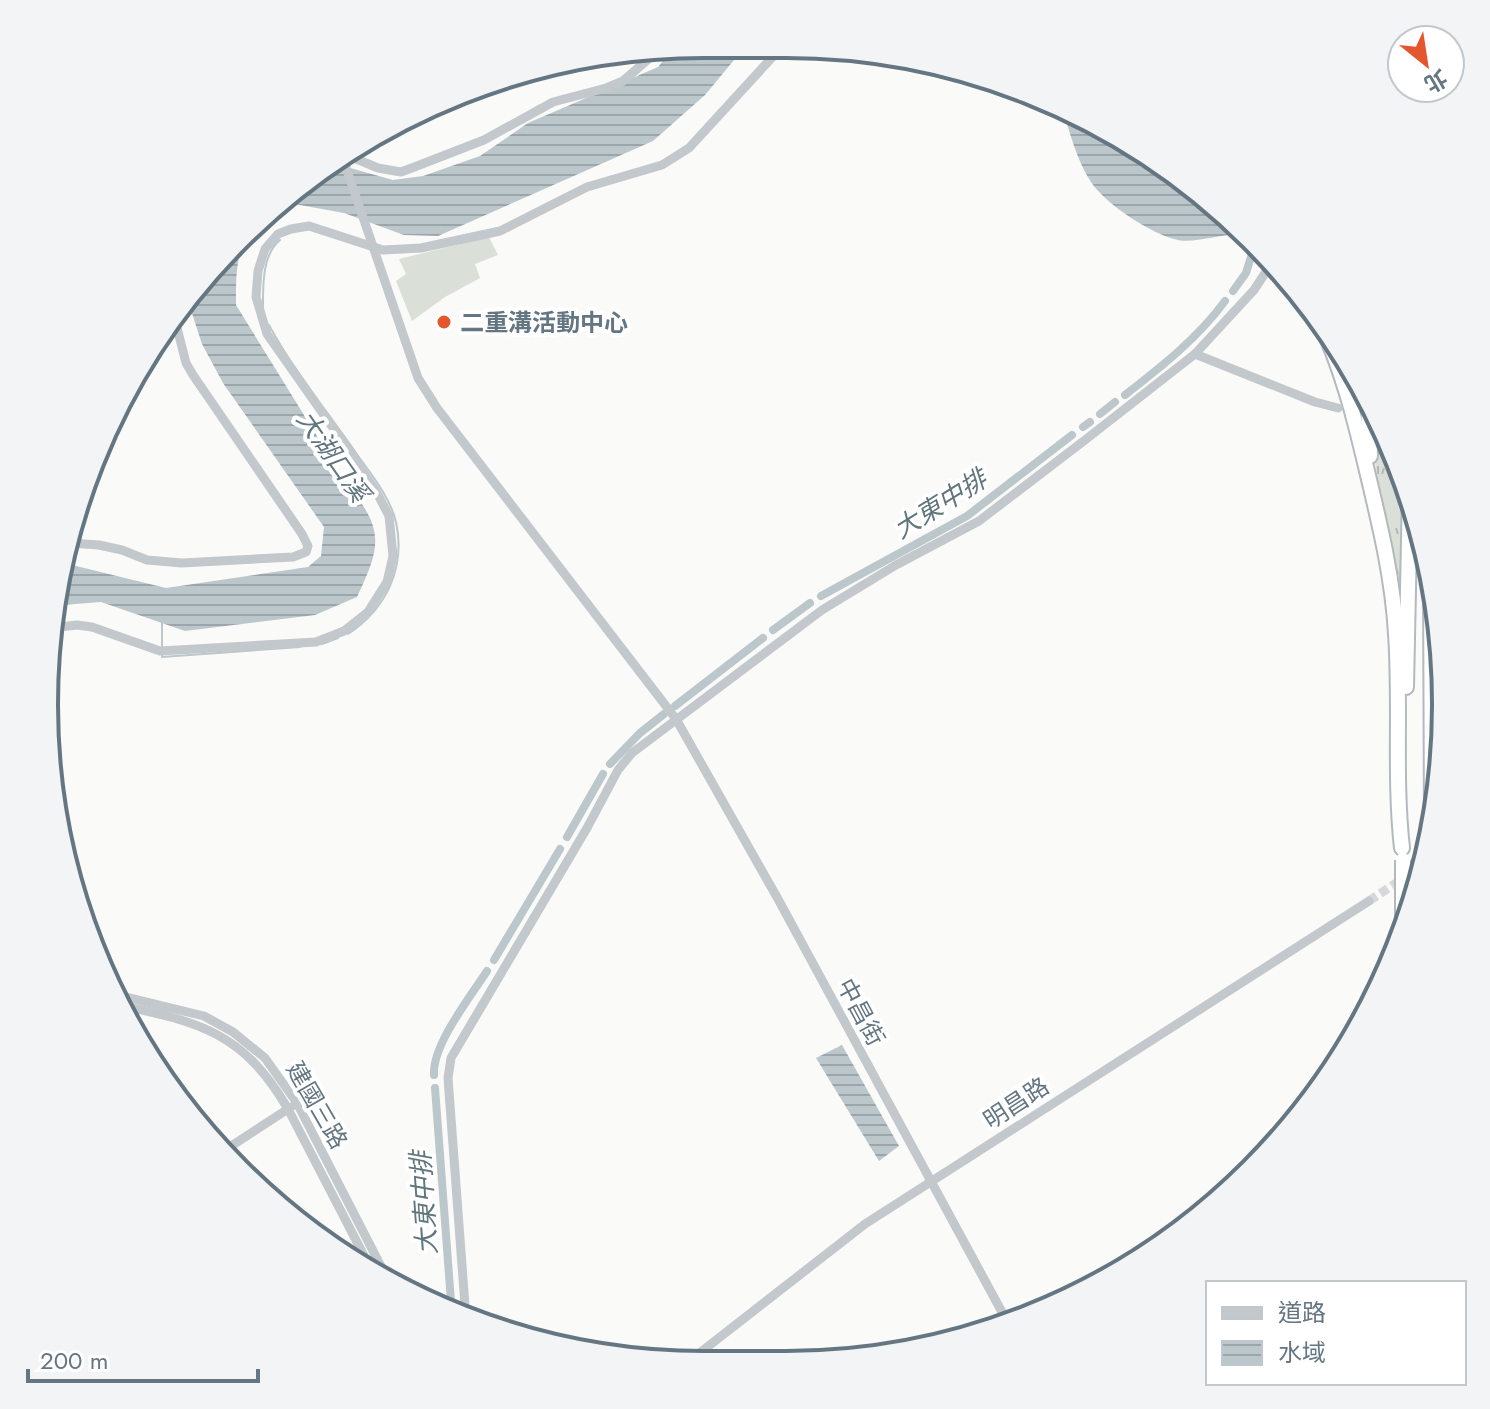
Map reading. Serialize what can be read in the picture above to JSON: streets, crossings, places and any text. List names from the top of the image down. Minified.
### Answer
{"streets":{"street":["中昌街","明昌路","建國三路"]},"crossings":[["中昌街","明昌路"]],"water":["大湖口溪","大東中排"],"places":["二重溝活動中心"],"legend":["道路","水域"],"scale_bar":"200 m","north":"bottom right"}
